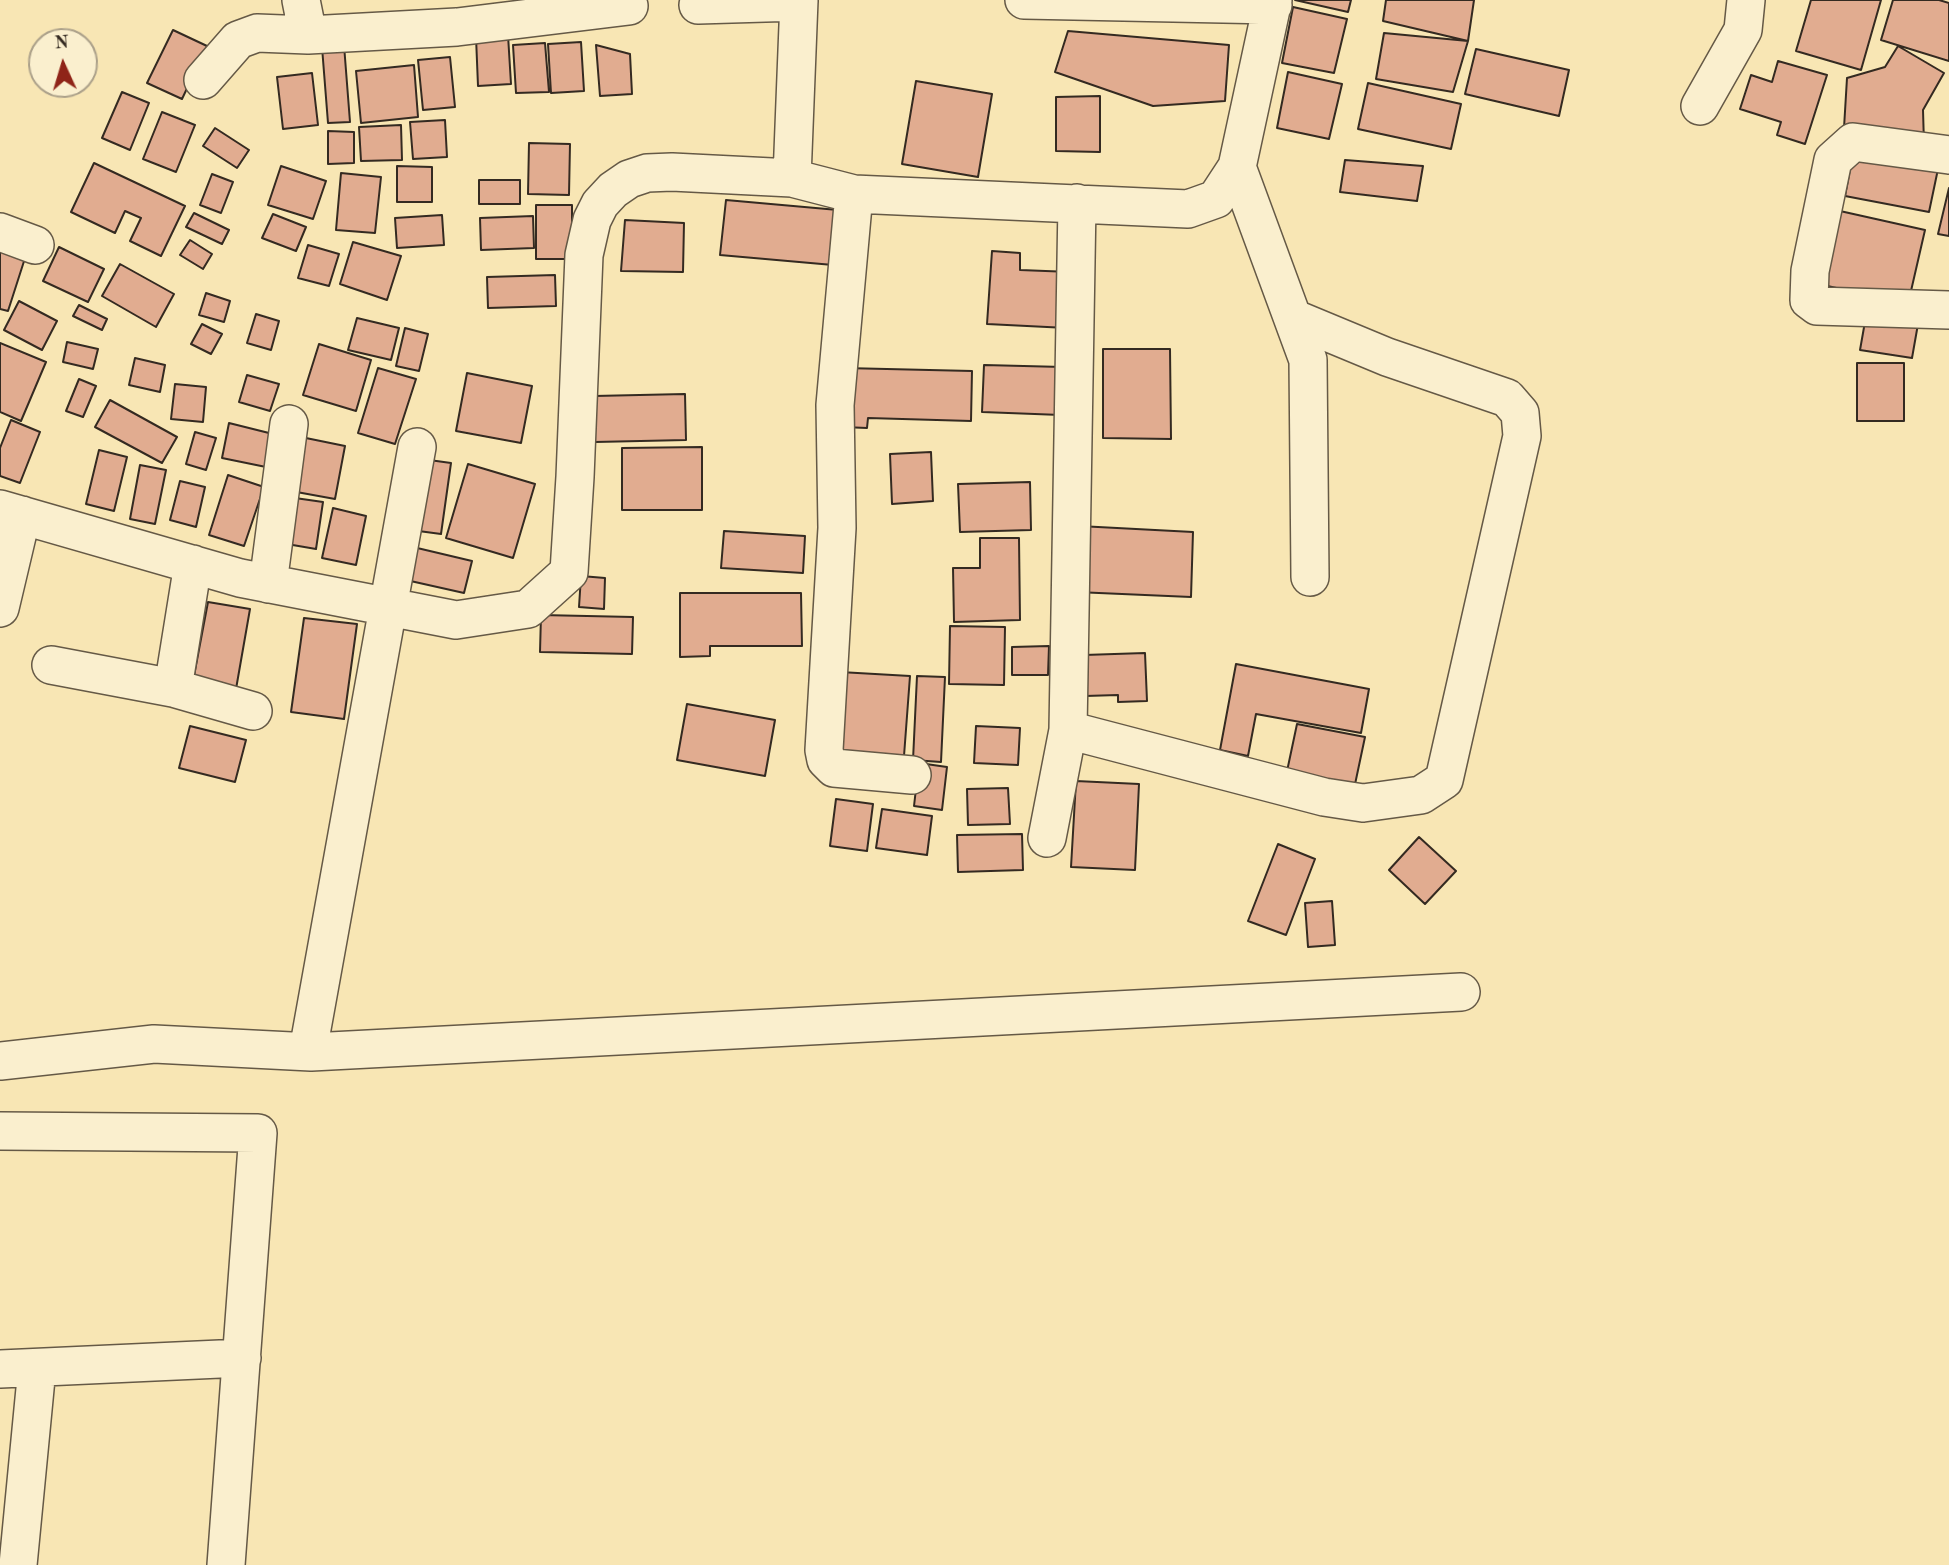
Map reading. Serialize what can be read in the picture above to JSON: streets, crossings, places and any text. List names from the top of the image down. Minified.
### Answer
{"north":"top"}
